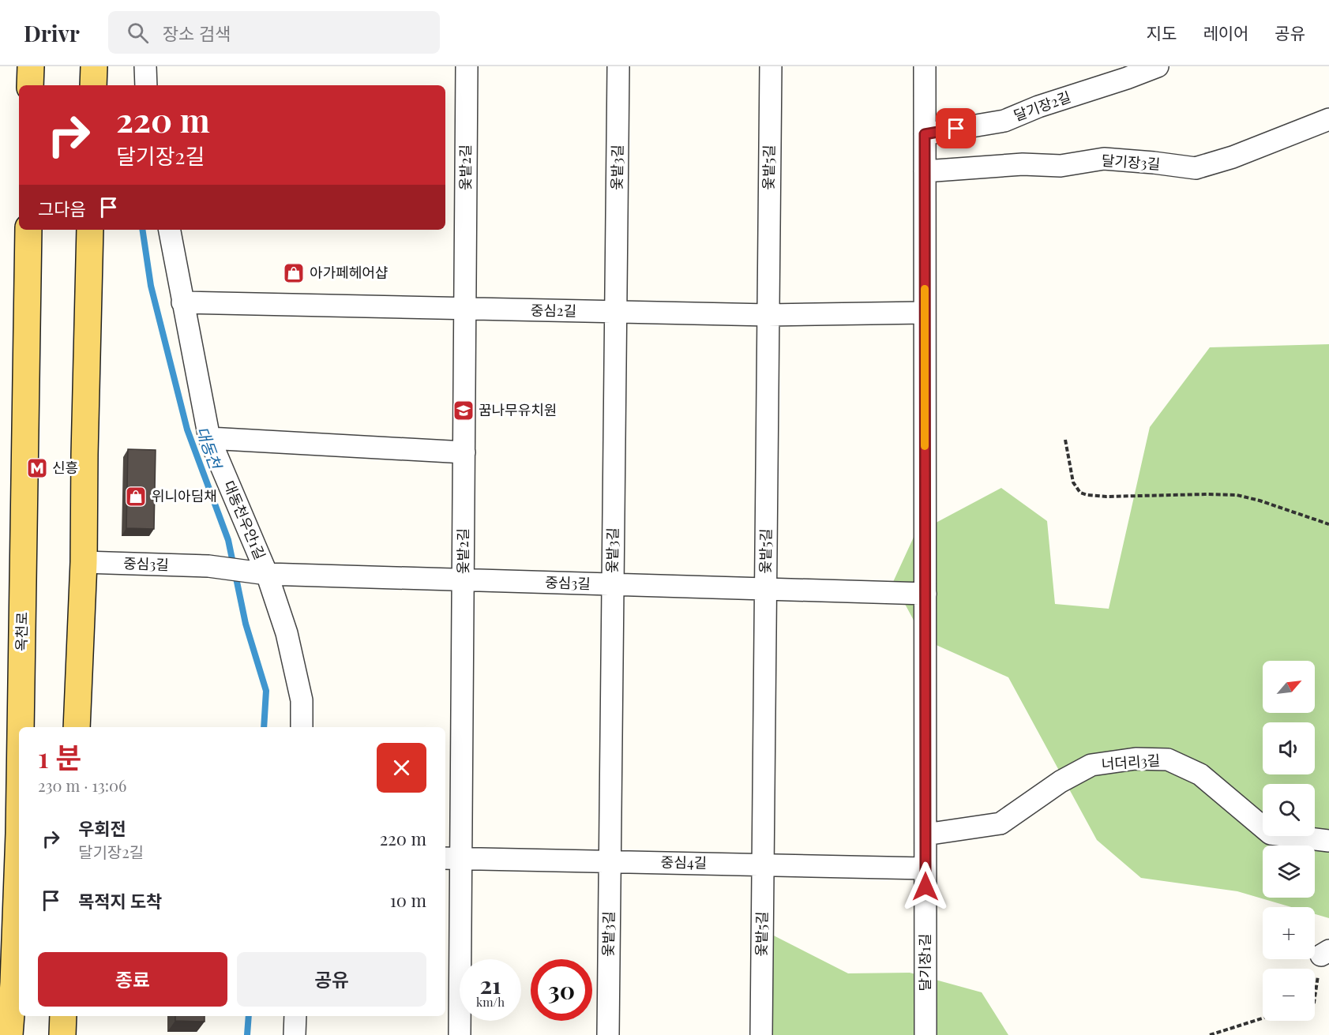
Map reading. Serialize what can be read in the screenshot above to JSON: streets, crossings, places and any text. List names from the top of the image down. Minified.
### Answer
{"streets":{"main road":["옥천로"],"street":["달기장2길","달기장3길","옻밭2길","옻밭3길","옻밭5길","중심2길","대동천우안1길","중심3길","너더리3길","중심4길","달기장1길"]},"crossings":[["달기장2길","달기장1길"],["달기장3길","달기장1길"],["옻밭2길","중심2길"],["옻밭2길","중심3길"],["옻밭2길","중심4길"],["옻밭3길","중심2길"],["옻밭3길","중심3길"],["옻밭3길","중심4길"],["옻밭5길","중심2길"],["옻밭5길","중심3길"],["옻밭5길","중심4길"],["중심2길","대동천우안1길"],["중심2길","달기장1길"],["대동천우안1길","중심3길"],["중심3길","달기장1길"],["너더리3길","달기장1길"],["중심4길","달기장1길"]],"water":["대동천"],"places":{"shop":["아가페헤어샵","위니아딤채"],"school or university":["꿈나무유치원"],"metro station":["신흥"]},"north":"top right","page":{"header":"Drivr","search":"장소 검색","nav":["지도","레이어","공유"],"turn":["220 m","달기장2길"],"then":"그다음","map_buttons":["+","−"],"heading":["1 분","230 m · 13:06"],"list":[{"name":"우회전","note":"달기장2길","value":"220 m"},{"name":"목적지 도착","value":"10 m"}],"buttons":["종료","공유"],"speed":"21 km/h","limit":"30"}}
